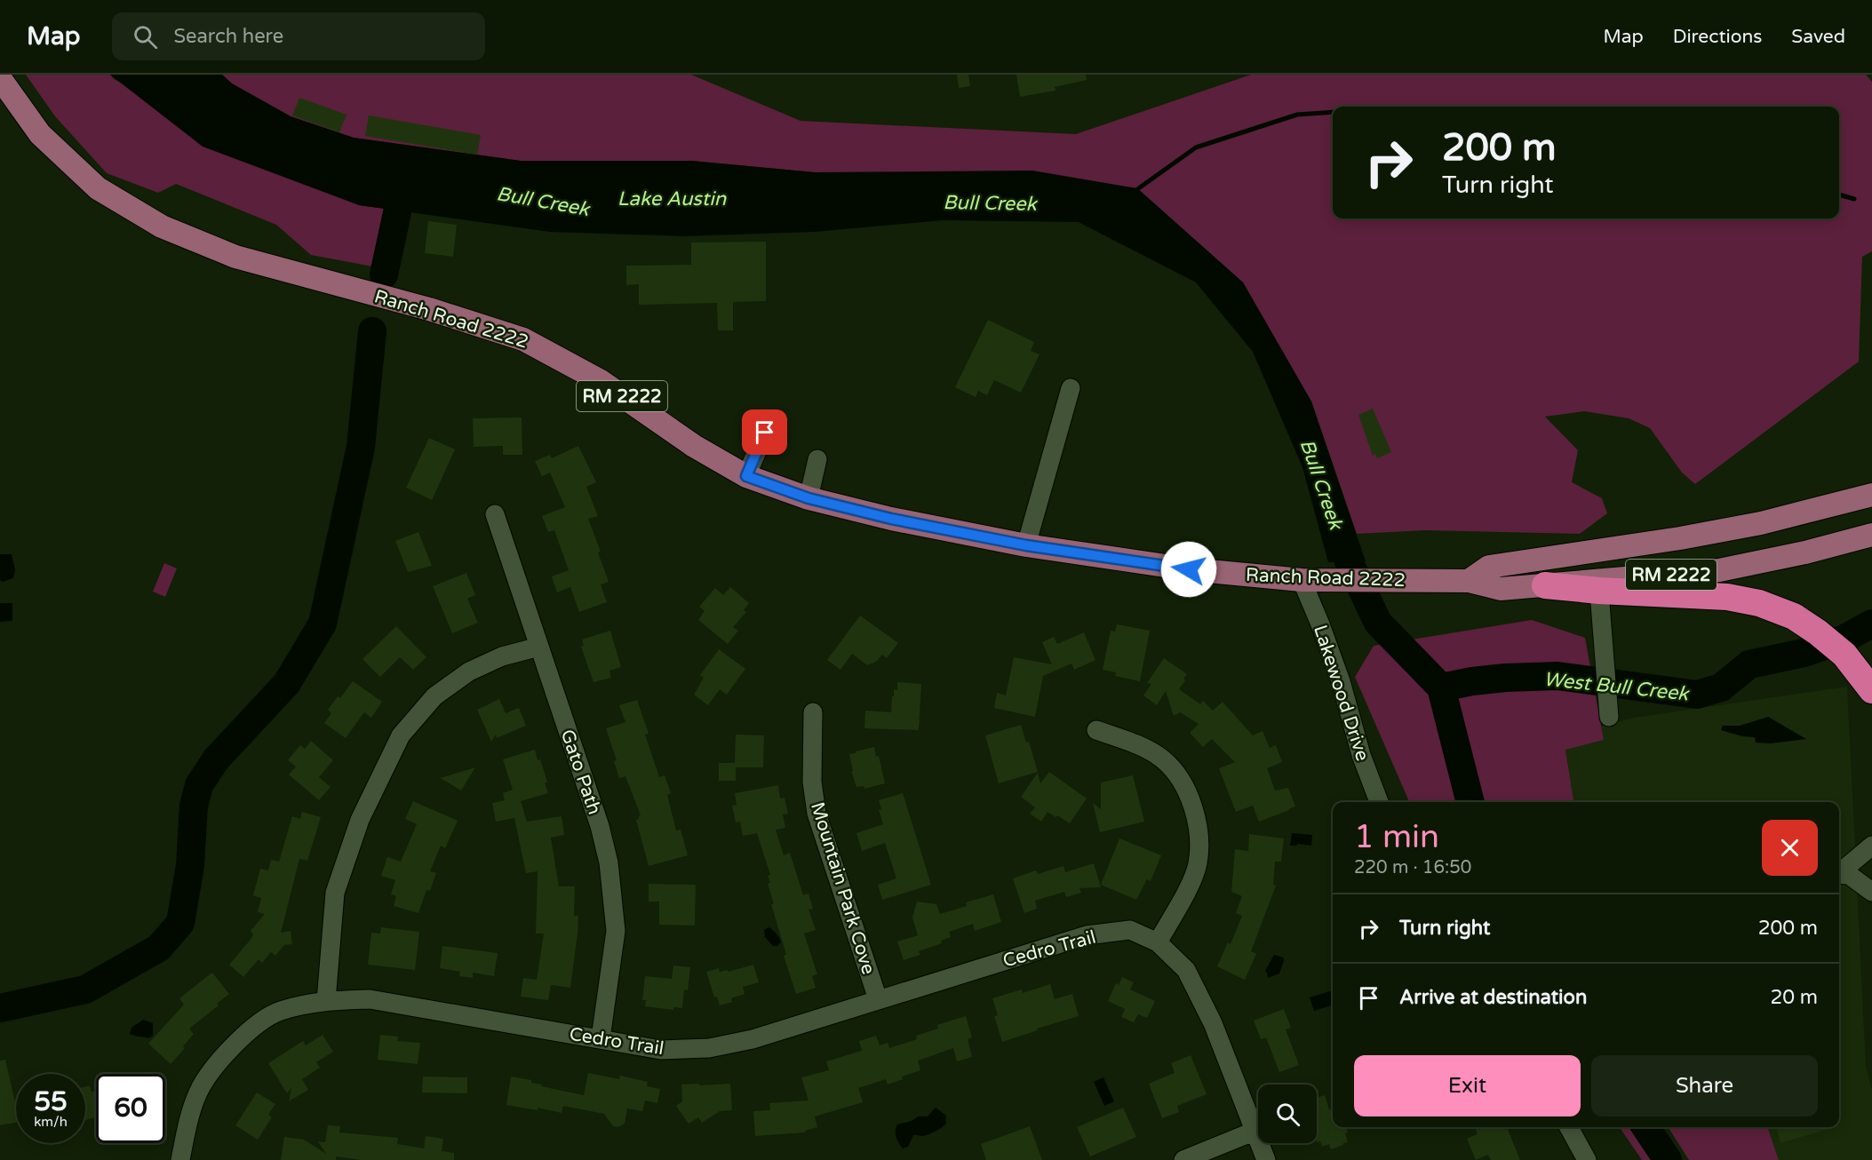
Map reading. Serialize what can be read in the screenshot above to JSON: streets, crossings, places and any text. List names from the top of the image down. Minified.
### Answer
{"streets":{"main road":["Ranch Road 2222","RM 2222"],"street":["Lakewood Drive","Gato Path","Mountain Park Cove","Cedro Trail"]},"crossings":[["Ranch Road 2222","RM 2222"],["Ranch Road 2222","Lakewood Drive"],["Gato Path","Cedro Trail"],["Mountain Park Cove","Cedro Trail"]],"water":["Lake Austin","Bull Creek","West Bull Creek"],"page":{"header":"Map","search":"Search here","nav":["Map","Directions","Saved"],"turn":["200 m","Turn right"],"heading":["1 min","220 m · 16:50"],"list":[{"name":"Turn right","value":"200 m"},{"name":"Arrive at destination","value":"20 m"}],"buttons":["Exit","Share"],"speed":"55 km/h","limit":"60"}}
